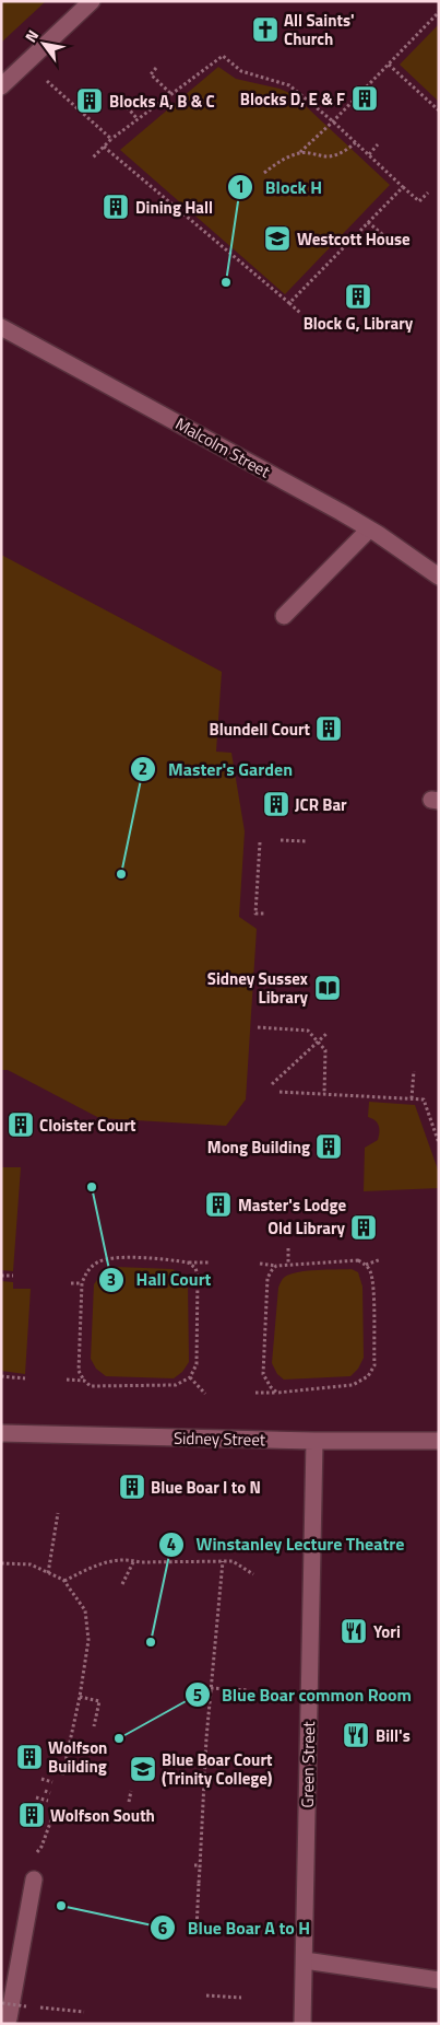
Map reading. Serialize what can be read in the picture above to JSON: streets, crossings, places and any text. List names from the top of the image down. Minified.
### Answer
{"streets":{"street":["Malcolm Street","Sidney Street","Green Street"]},"crossings":[["Sidney Street","Green Street"]],"places":{"church":["All Saints' Church"],"building":["Blocks D, E & F","Blocks A, B & C","Dining Hall","Block G, Library","Blundell Court","JCR Bar","Cloister Court","Mong Building","Master's Lodge","Old Library","Blue Boar I to N","Wolfson Building","Wolfson South"],"school or university":["Westcott House","Blue Boar Court (Trinity College)"],"other":["Block H","Master's Garden","Hall Court","Winstanley Lecture Theatre","Blue Boar common Room","Blue Boar A to H"],"library":["Sidney Sussex Library"],"restaurant":["Yori","Bill's"]},"north":"top left"}
